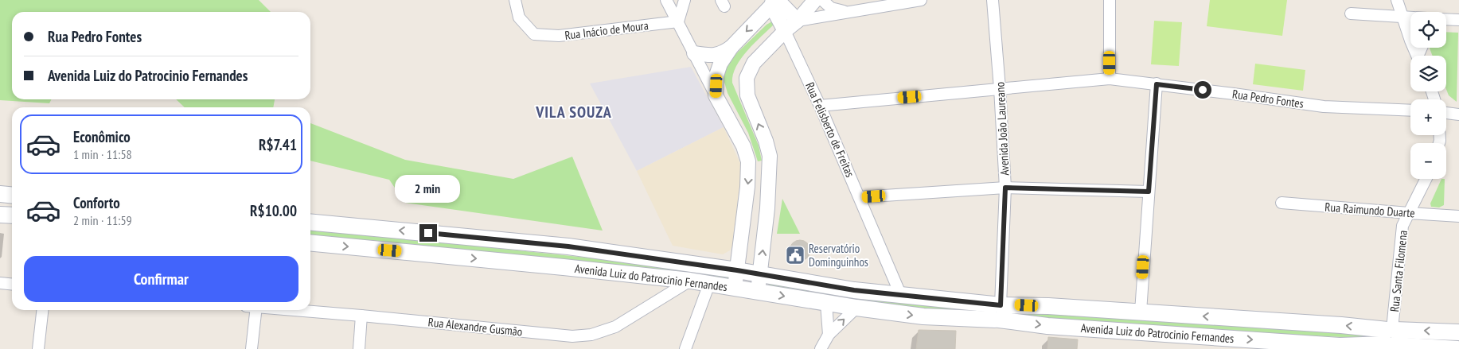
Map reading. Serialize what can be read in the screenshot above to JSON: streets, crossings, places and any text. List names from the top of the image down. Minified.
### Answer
{"streets":{"main road":["Avenida Luiz do Patrocinio Fernandes"],"street":["Rua Inácio de Moura","Rua Pedro Fontes","Avenida João Laureano","Rua Felisberto de Freitas","Rua Raimundo Duarte","Rua Santa Filomena","Rua Alexandre Gusmão"]},"crossings":[["Rua Pedro Fontes","Avenida João Laureano"],["Rua Pedro Fontes","Rua Felisberto de Freitas"],["Avenida João Laureano","Avenida Luiz do Patrocinio Fernandes"],["Rua Felisberto de Freitas","Avenida Luiz do Patrocinio Fernandes"],["Rua Raimundo Duarte","Rua Santa Filomena"],["Rua Santa Filomena","Avenida Luiz do Patrocinio Fernandes"],["Avenida Luiz do Patrocinio Fernandes","Rua Alexandre Gusmão"]],"districts":["VILA SOUZA"],"places":{"public building":["Reservatório Dominguinhos"]},"page":{"map_buttons":["+","−"],"banner":["Rua Pedro Fontes","Avenida Luiz do Patrocinio Fernandes"],"list":[{"name":"Econômico","note":"1 min · 11:58","value":"R$7.41"},{"name":"Conforto","note":"2 min · 11:59","value":"R$10.00"}],"bubble":"2 min","buttons":"Confirmar"}}
